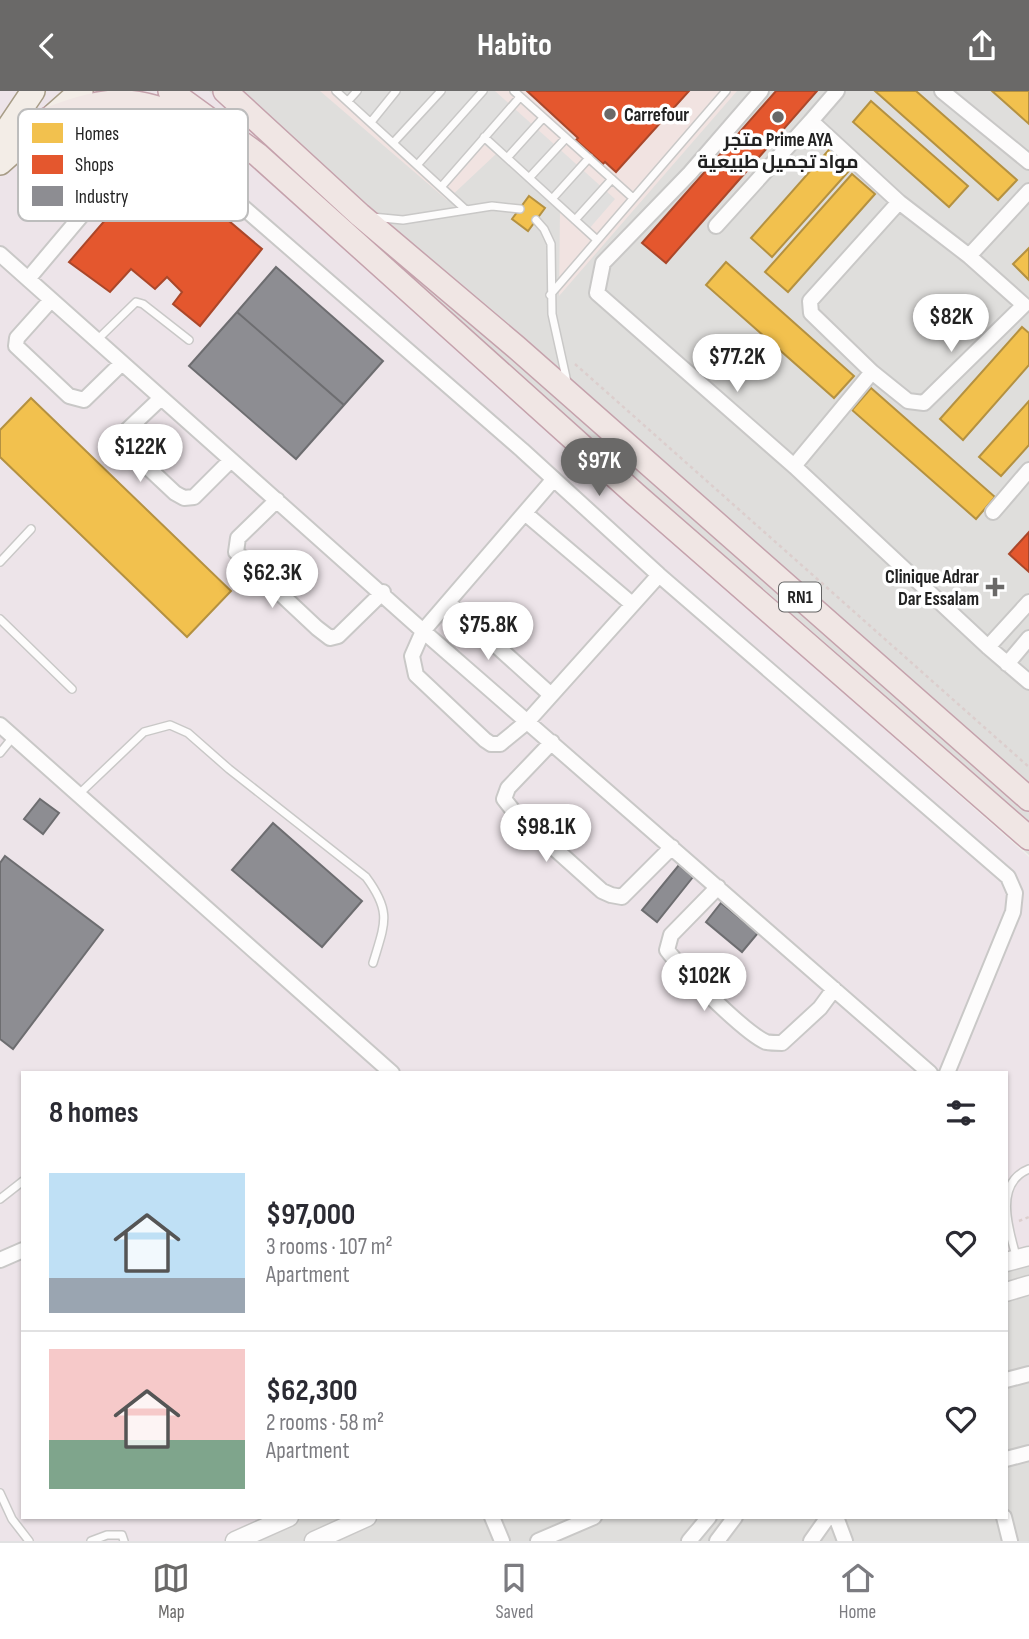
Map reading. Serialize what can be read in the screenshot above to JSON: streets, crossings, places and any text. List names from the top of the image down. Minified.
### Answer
{"streets":{"highway":["RN1"]},"places":{"other":["Carrefour","متجر Prime AYA مواد تجميل طبيعية"],"health":["Clinique Adrar Dar Essalam"]},"legend":["Homes","Shops","Industry"],"page":{"header":"Habito","price":["$82K","$77.2K","$122K","$97K","$62.3K","$75.8K","$98.1K","$102K"],"heading":"8 homes","list":[{"name":"$97,000","note":"3 rooms · 107 m² · Apartment"},{"name":"$62,300","note":"2 rooms · 58 m² · Apartment"}],"tabs":["Map","Saved","Home"]}}
